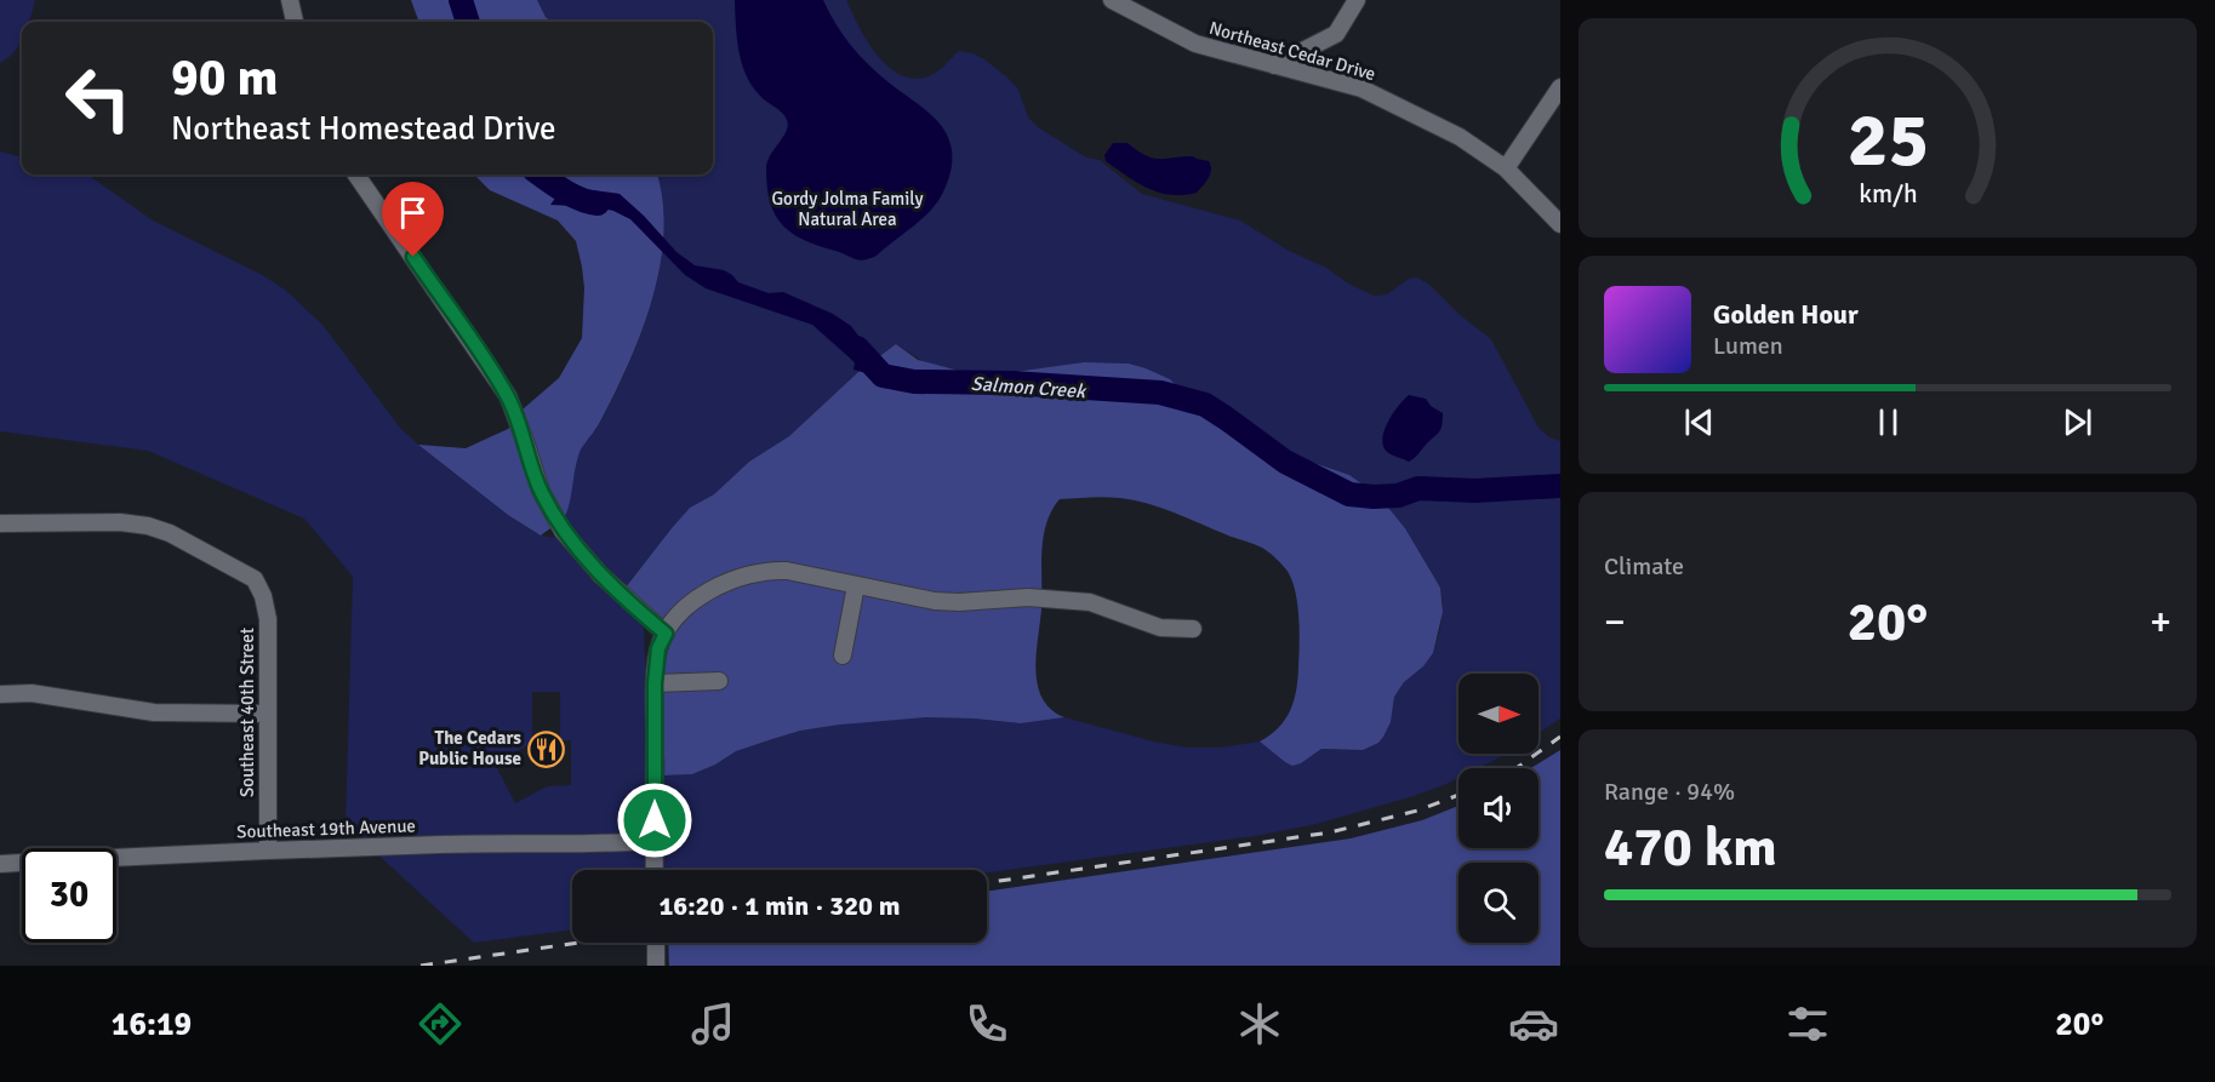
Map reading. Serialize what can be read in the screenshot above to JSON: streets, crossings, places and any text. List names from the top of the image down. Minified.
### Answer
{"streets":{"street":["Northeast Cedar Drive","Southeast 40th Street","Southeast 19th Avenue"]},"crossings":[["Southeast 40th Street","Southeast 19th Avenue"]],"water":["Salmon Creek"],"parks":["Gordy Jolma Family Natural Area"],"places":{"restaurant":["The Cedars Public House"]},"north":"right","page":{"turn":["90 m","Northeast Homestead Drive"],"song":["Golden Hour","Lumen"],"tile":["Climate",["Range · 94%","470 km"]],"heat":["−","20°","+"],"limit":"30","trip":"16:20 · 1 min · 320 m","tabs":["16:19","20°"],"gauge":["25","km/h"]}}
